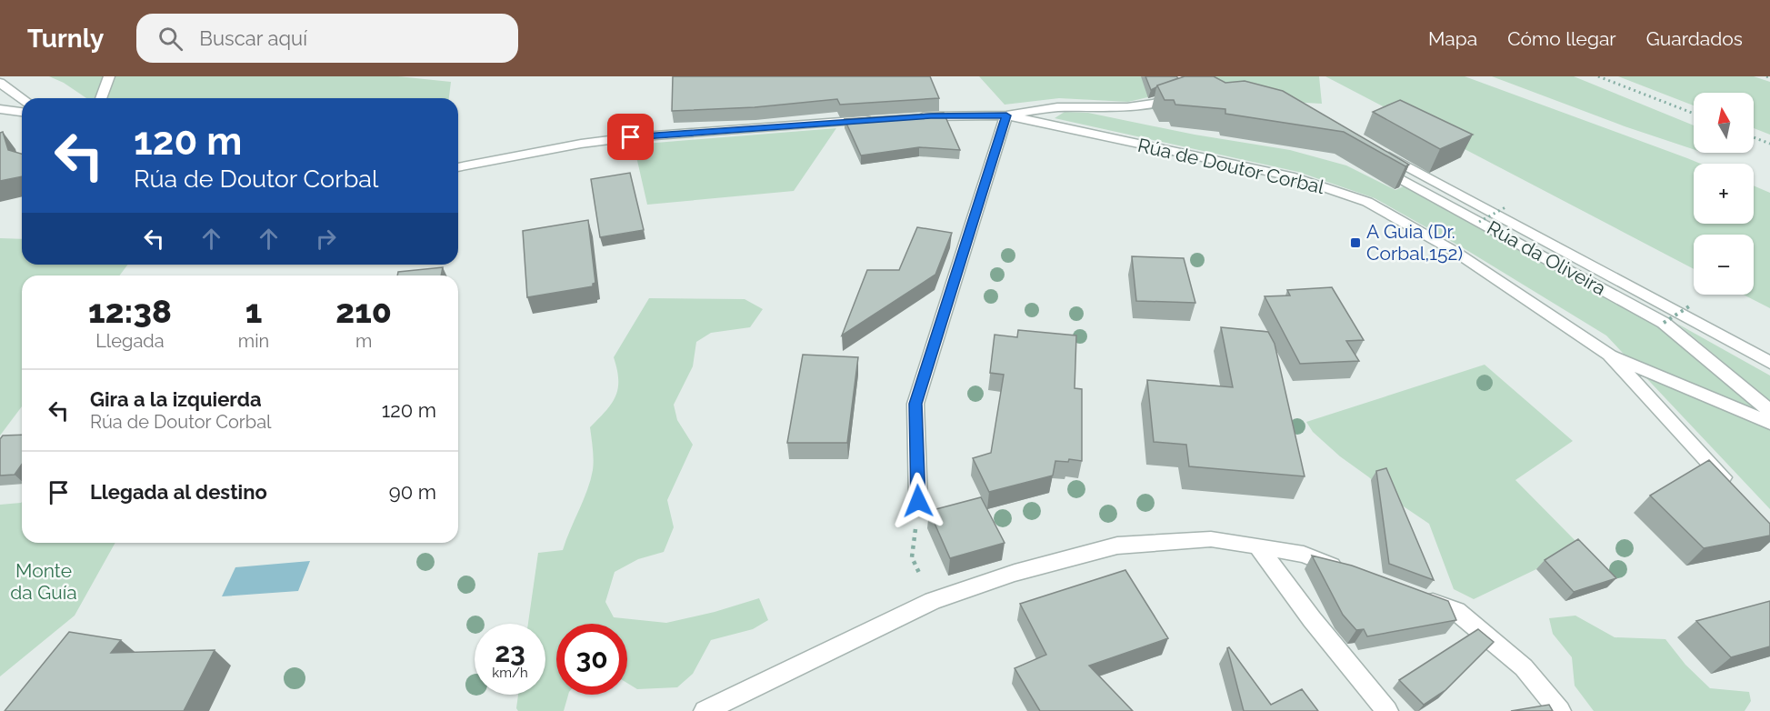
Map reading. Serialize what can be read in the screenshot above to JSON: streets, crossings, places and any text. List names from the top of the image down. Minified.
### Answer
{"streets":{"street":["Rúa de Doutor Corbal","Rúa da Oliveira"]},"parks":["Monte da Guía"],"places":{"transit":["A Guia (Dr. Corbal,152)"]},"north":"top","page":{"header":"Turnly","search":"Buscar aquí","nav":["Mapa","Cómo llegar","Guardados"],"map_buttons":["+","−"],"turn":["120 m","Rúa de Doutor Corbal"],"eta":["12:38","Llegada","1","min","210","m"],"list":[{"name":"Gira a la izquierda","note":"Rúa de Doutor Corbal","value":"120 m"},{"name":"Llegada al destino","value":"90 m"}],"speed":"23 km/h","limit":"30"}}
